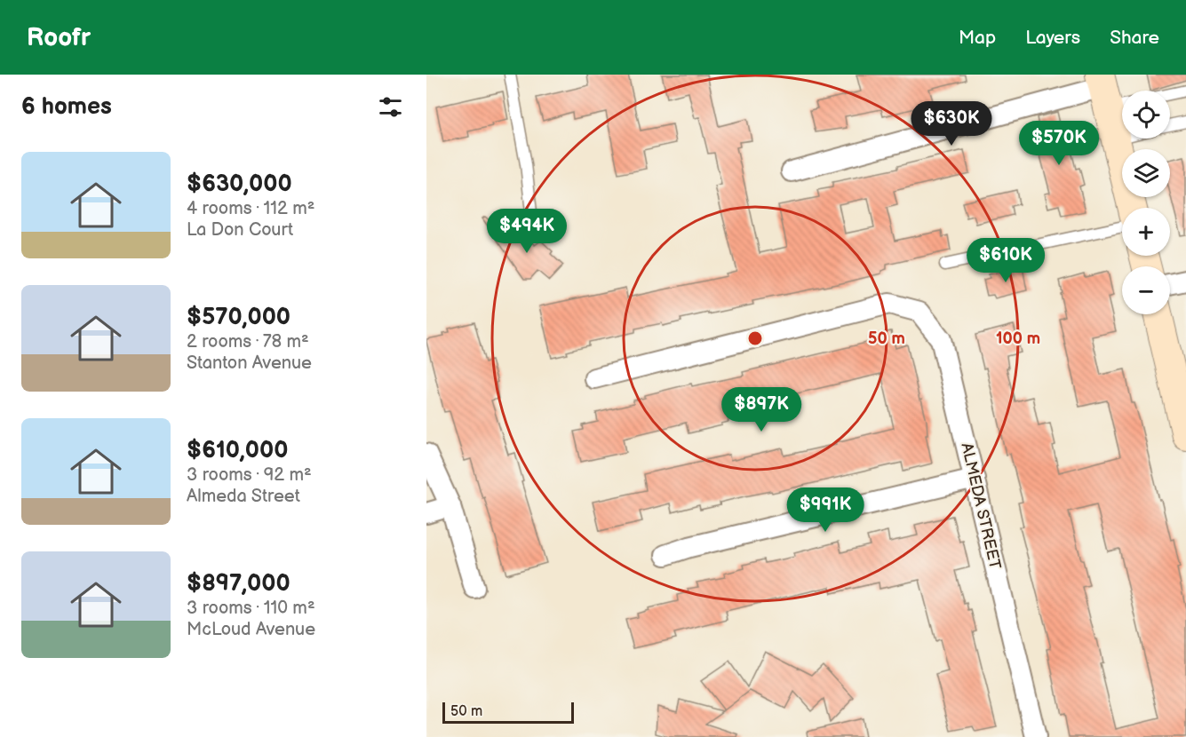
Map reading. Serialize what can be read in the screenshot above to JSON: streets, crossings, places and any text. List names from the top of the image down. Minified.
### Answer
{"streets":{"street":["ALMEDA STREET"]},"scale_bar":"50 m","page":{"header":"Roofr","nav":["Map","Layers","Share"],"heading":"6 homes","map_buttons":["+","−"],"price":["$630K","$570K","$494K","$610K","$897K","$991K"],"list":[{"name":"$630,000","note":"4 rooms · 112 m² · La Don Court"},{"name":"$570,000","note":"2 rooms · 78 m² · Stanton Avenue"},{"name":"$610,000","note":"3 rooms · 92 m² · Almeda Street"},{"name":"$897,000","note":"3 rooms · 110 m² · McLoud Avenue"}],"scale":"50 m"},"rings":["50 m","100 m"]}
